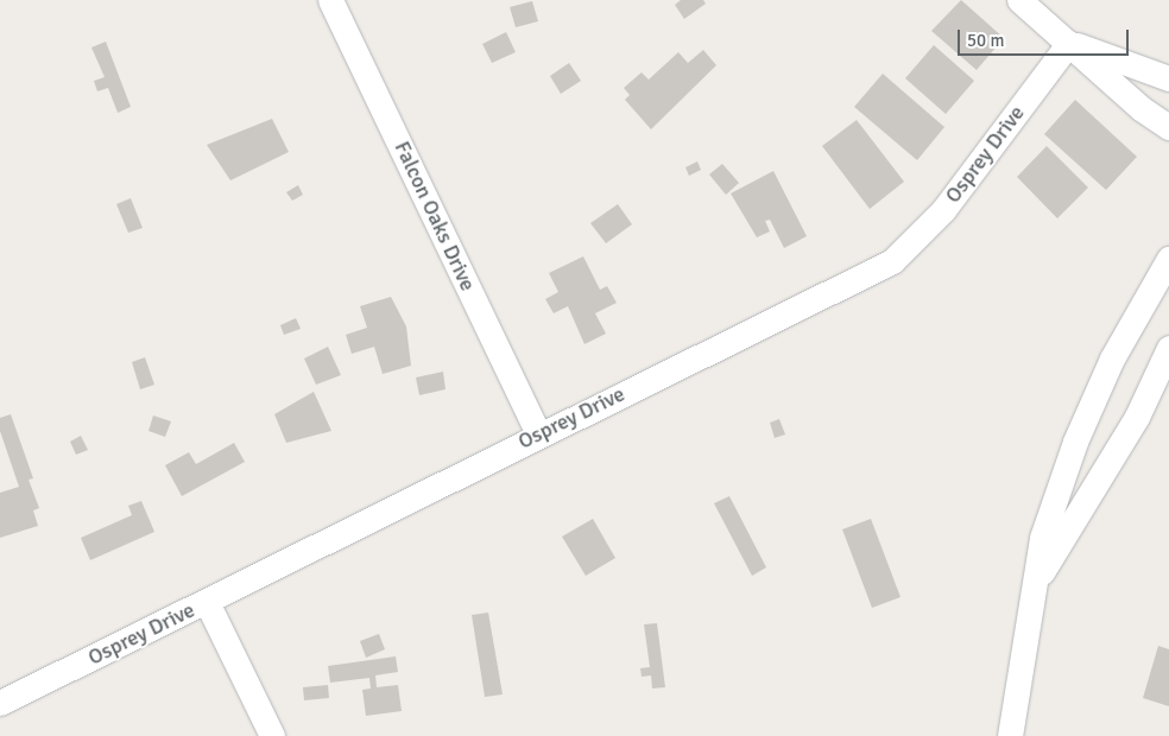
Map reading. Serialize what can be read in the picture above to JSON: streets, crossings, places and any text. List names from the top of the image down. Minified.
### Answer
{"streets":{"street":["Osprey Drive","Falcon Oaks Drive"]},"crossings":[["Osprey Drive","Falcon Oaks Drive"]],"scale_bar":"50 m"}
